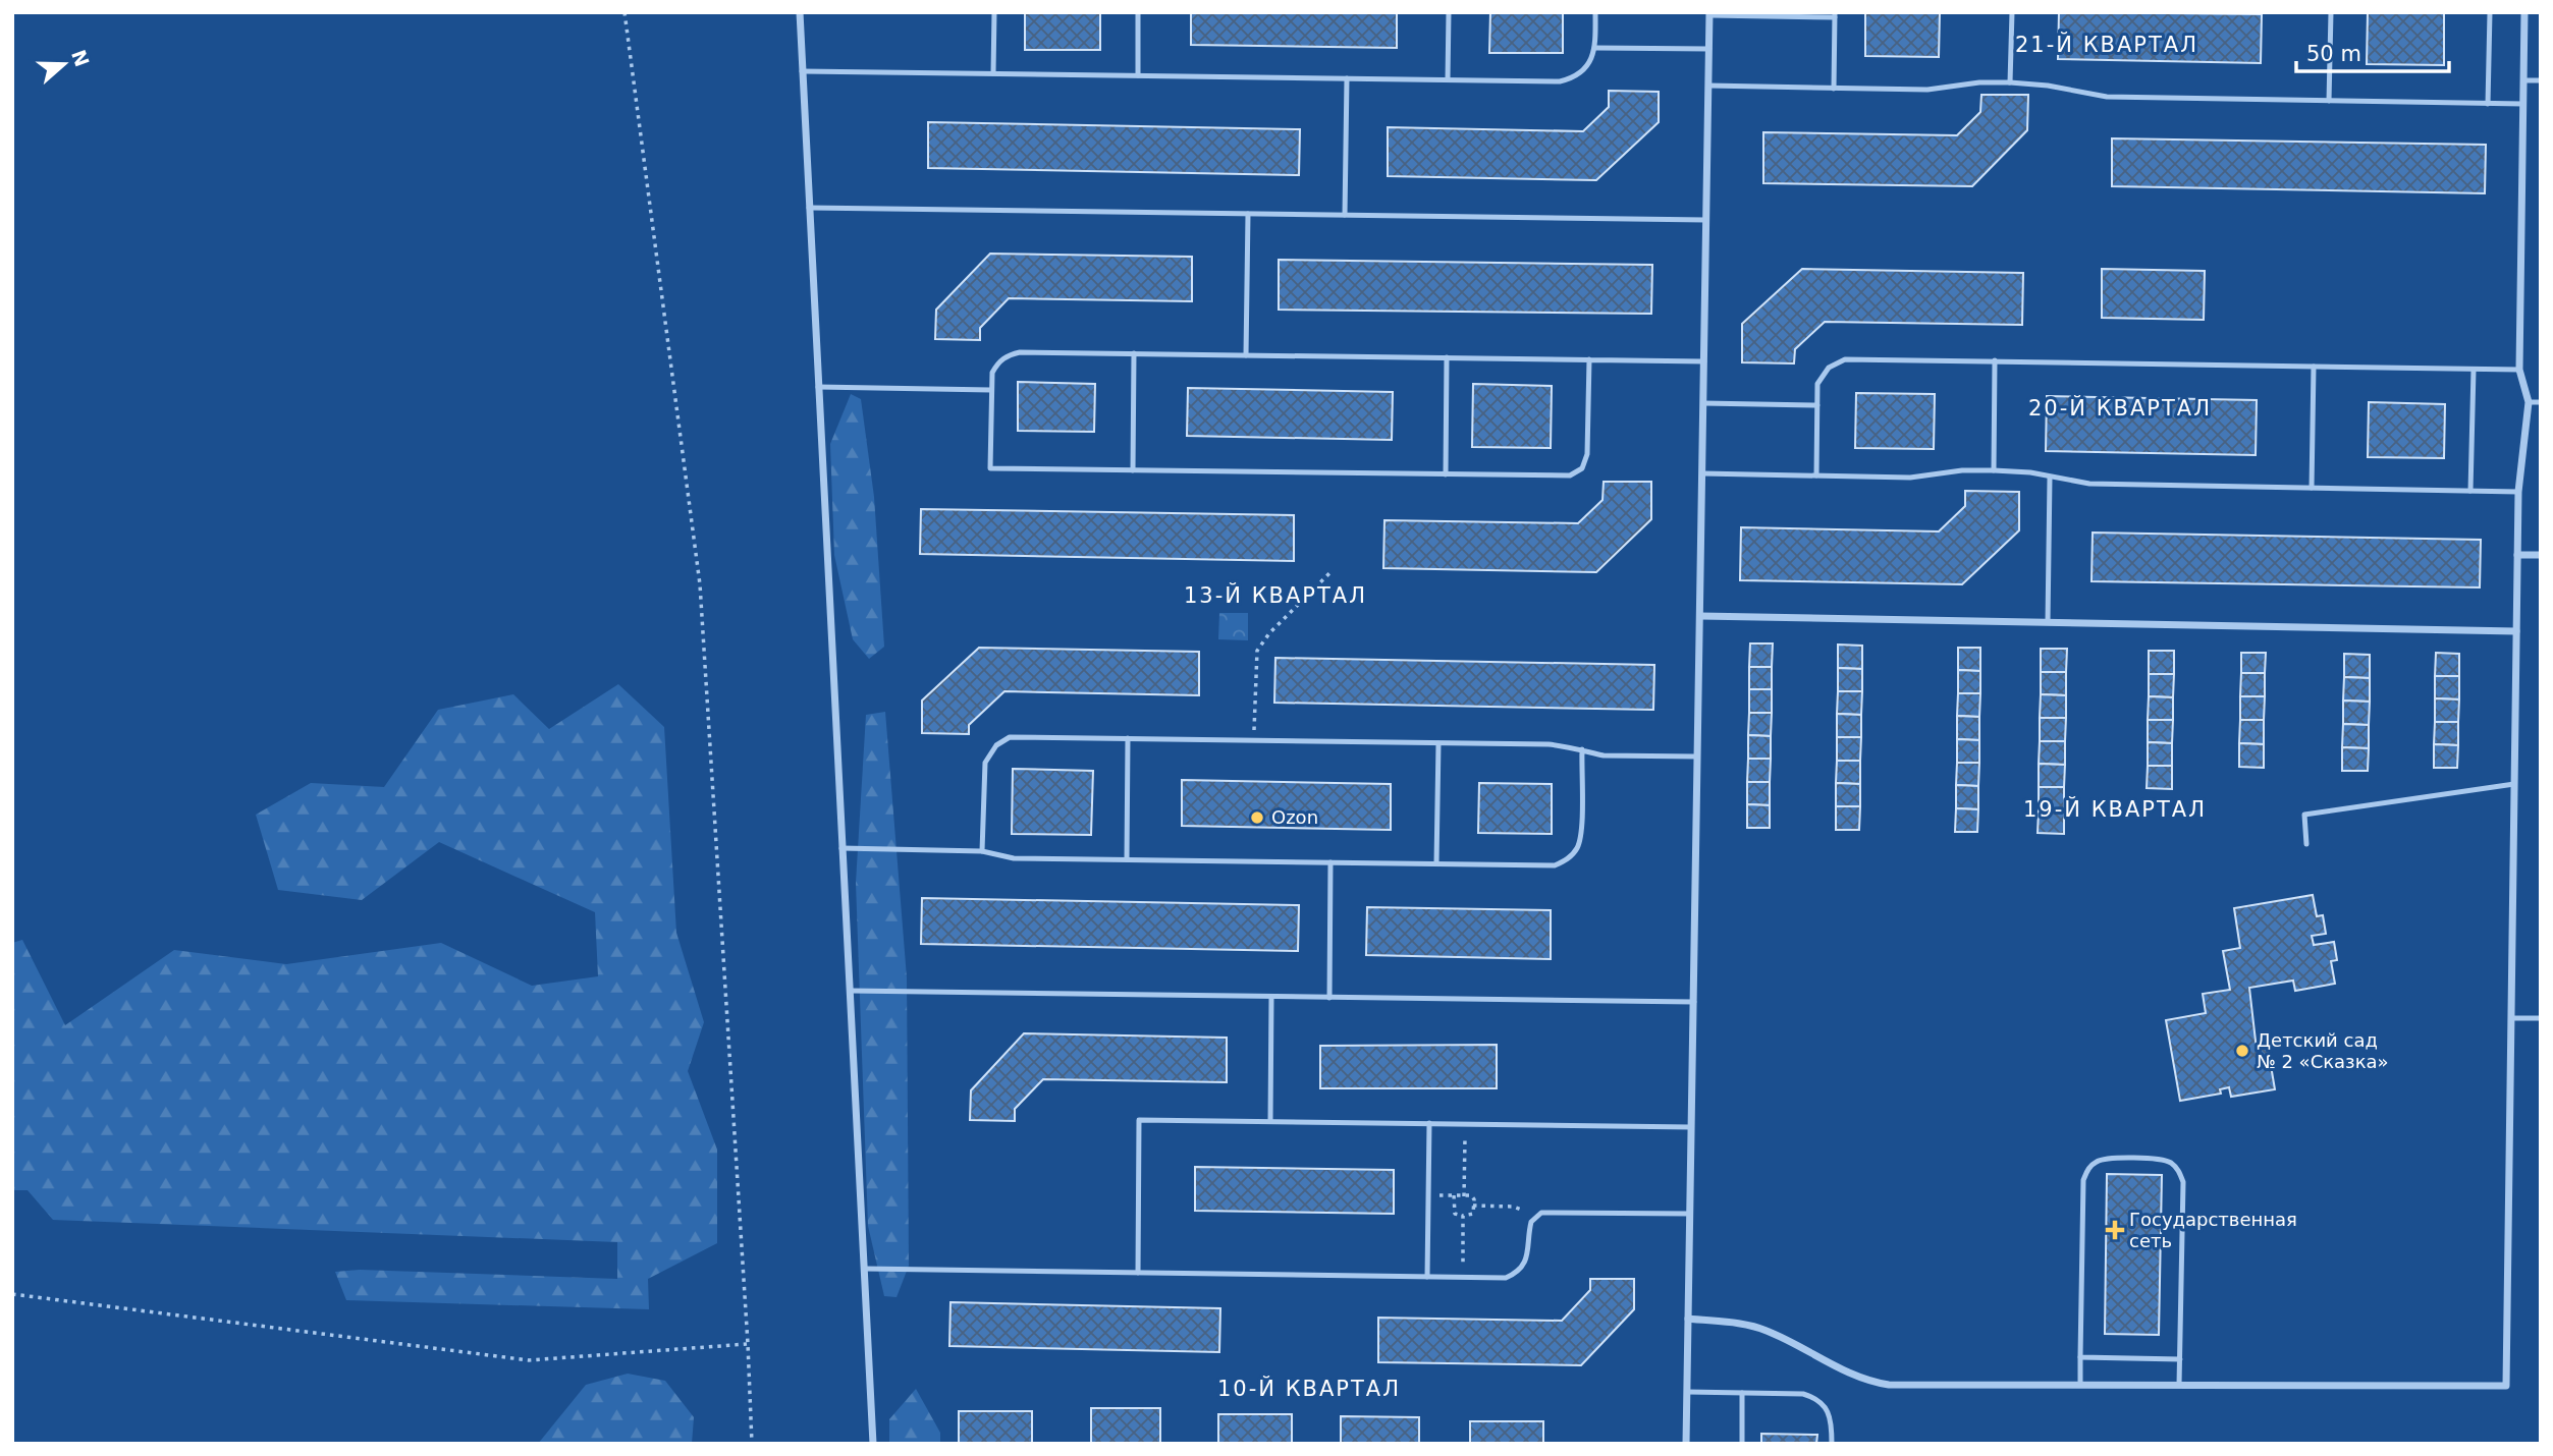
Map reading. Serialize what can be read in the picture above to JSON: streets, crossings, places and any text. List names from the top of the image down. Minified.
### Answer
{"districts":["21-Й КВАРТАЛ","20-Й КВАРТАЛ","13-Й КВАРТАЛ","19-Й КВАРТАЛ","10-Й КВАРТАЛ"],"places":{"other":["Ozon","Детский сад № 2 «Сказка»"],"health":["Государственная сеть"]},"scale_bar":"50 m","north":"right"}
